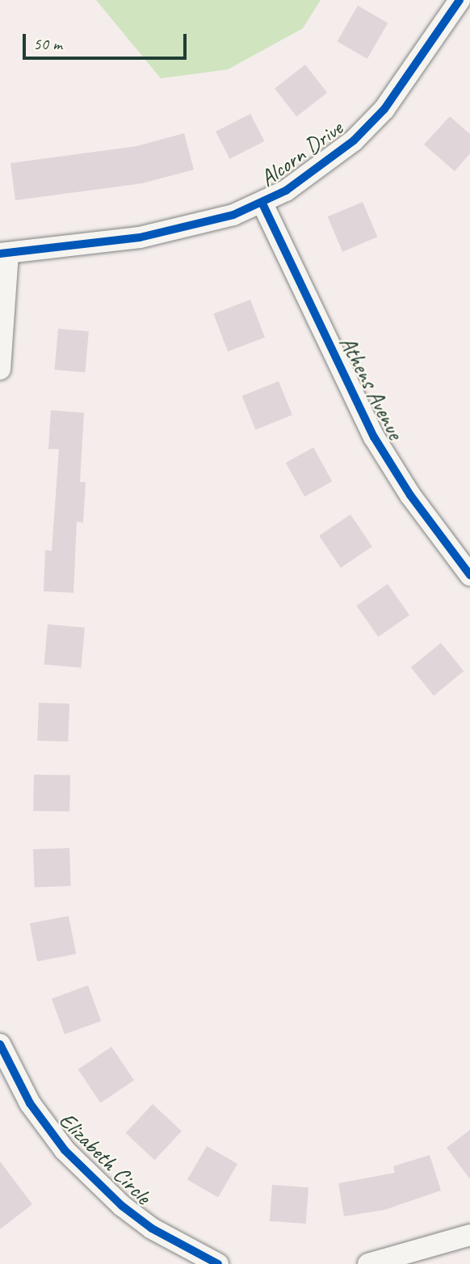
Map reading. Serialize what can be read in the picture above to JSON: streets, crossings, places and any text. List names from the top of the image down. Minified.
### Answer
{"streets":{"street":["Alcorn Drive","Athens Avenue","Elizabeth Circle"]},"crossings":[["Alcorn Drive","Athens Avenue"]],"scale_bar":"50 m"}
